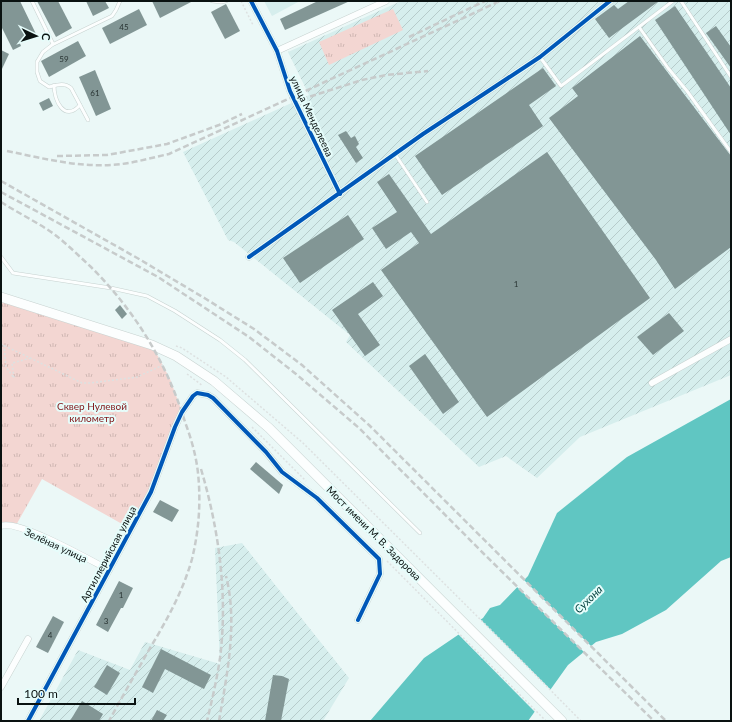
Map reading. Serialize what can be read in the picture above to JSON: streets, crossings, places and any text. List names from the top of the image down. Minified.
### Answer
{"streets":{"main road":["Мост имени М. В. Задорова"],"street":["улица Менделеева","Зелёная улица","Артиллерийская улица"]},"crossings":[["Зелёная улица","Артиллерийская улица"]],"water":["Сухона"],"parks":["Сквер Нулевой километр"],"house_numbers":["45","59","61","1","1","3","4"],"scale_bar":"100 m","north":"right"}
